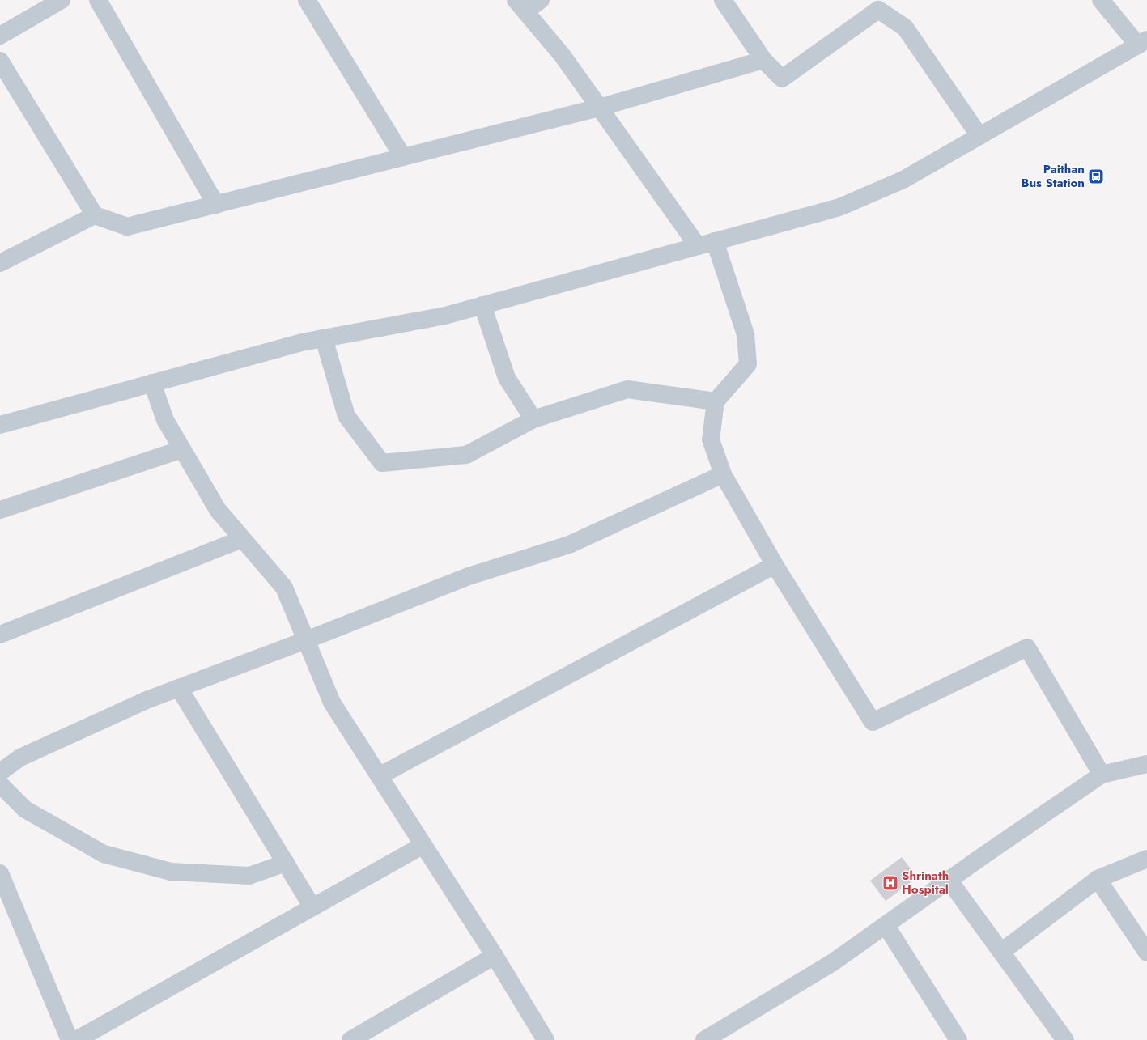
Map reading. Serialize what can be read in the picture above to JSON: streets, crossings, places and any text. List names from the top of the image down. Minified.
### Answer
{"places":{"bus stop":["Paithan Bus Station"],"hospital":["Shrinath Hospital"]}}
